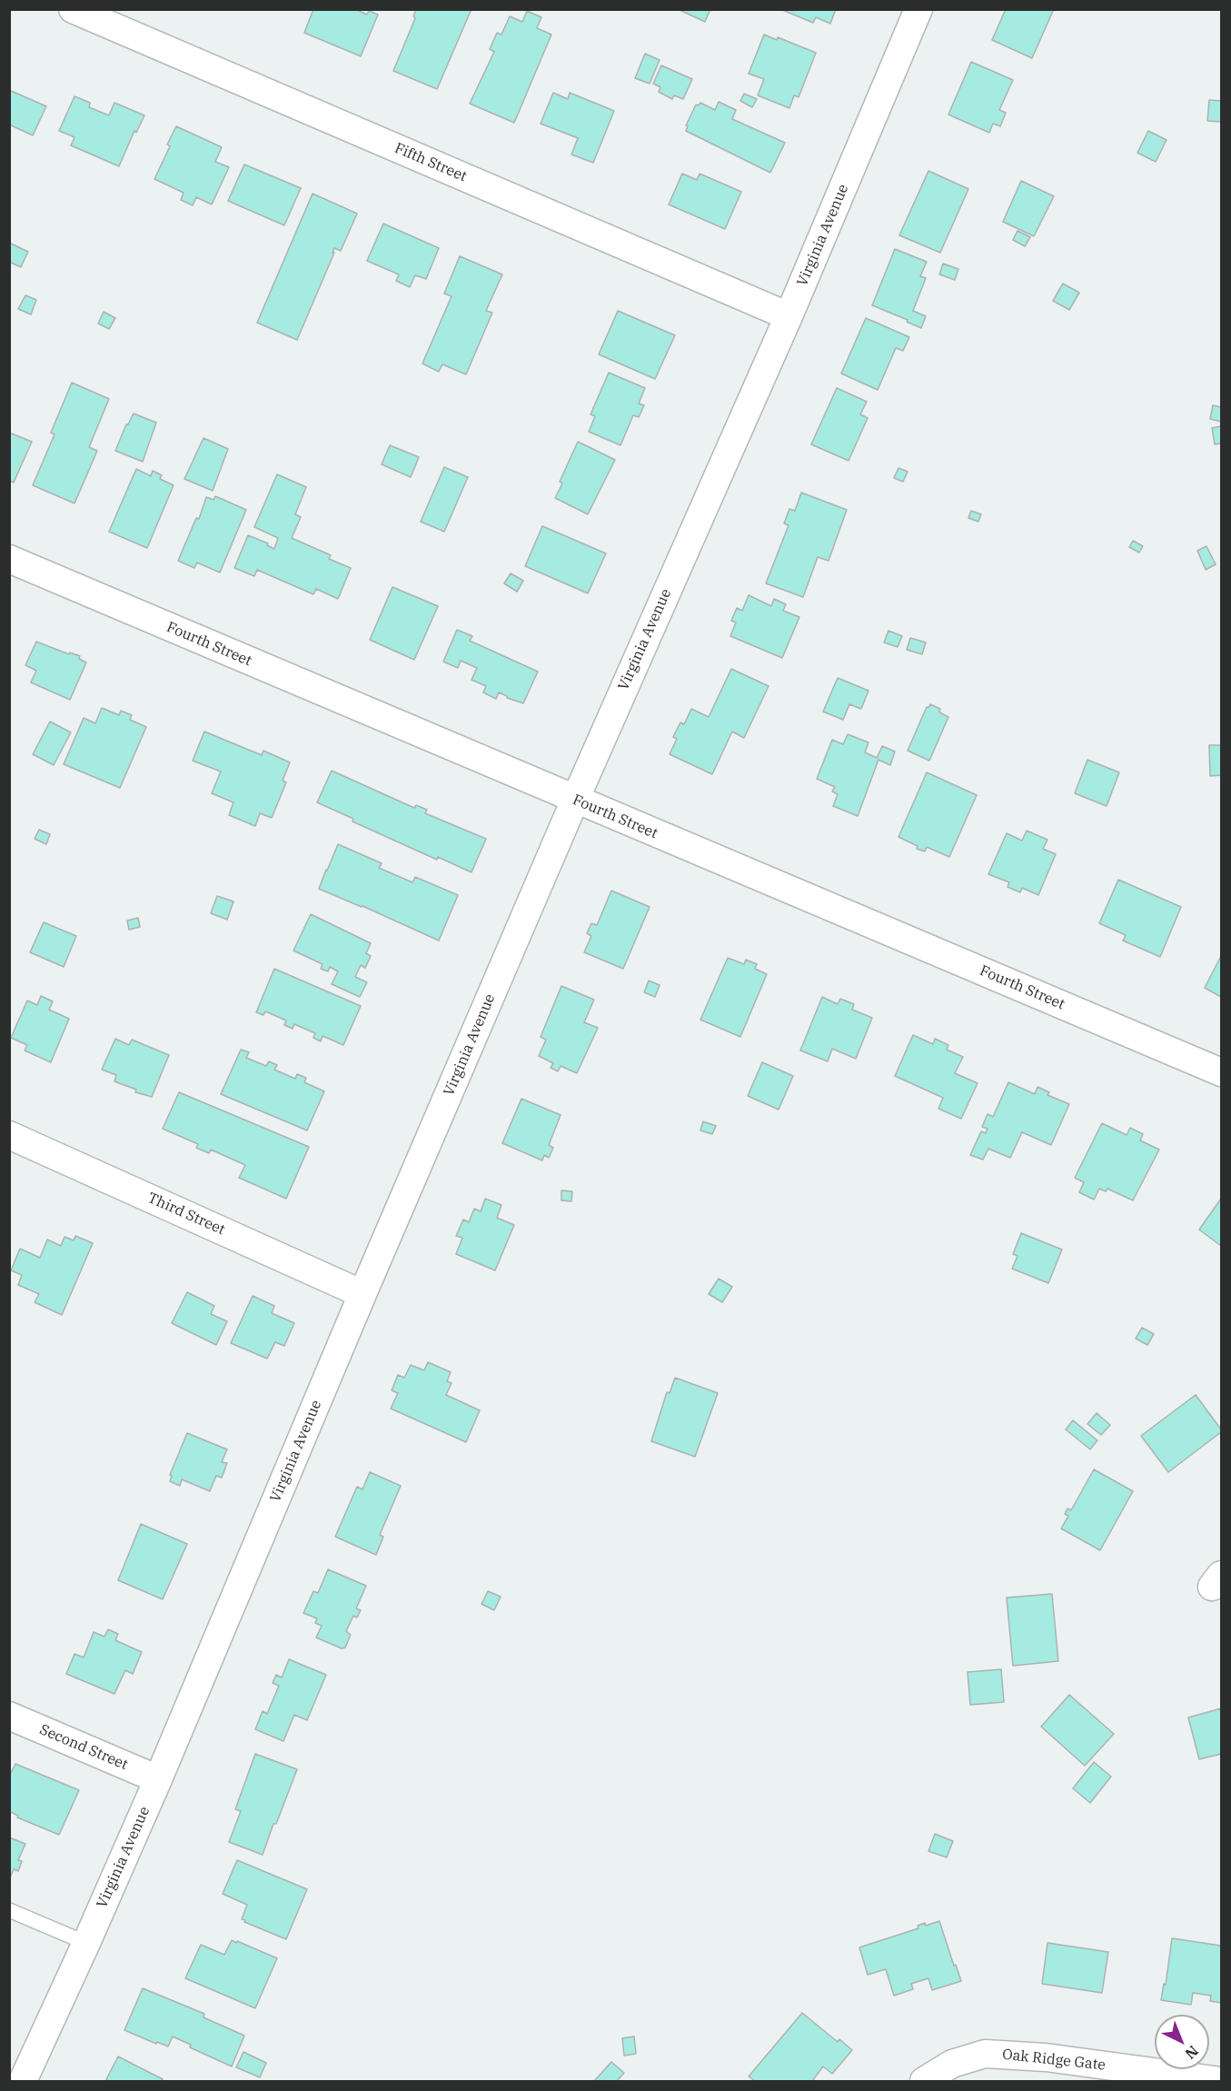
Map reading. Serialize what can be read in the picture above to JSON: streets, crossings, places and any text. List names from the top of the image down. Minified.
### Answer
{"streets":{"street":["Fifth Street","Virginia Avenue","Fourth Street","Third Street","Second Street","Oak Ridge Gate"]},"crossings":[["Fifth Street","Virginia Avenue"],["Virginia Avenue","Fourth Street"],["Virginia Avenue","Third Street"],["Virginia Avenue","Second Street"]],"north":"bottom right"}
